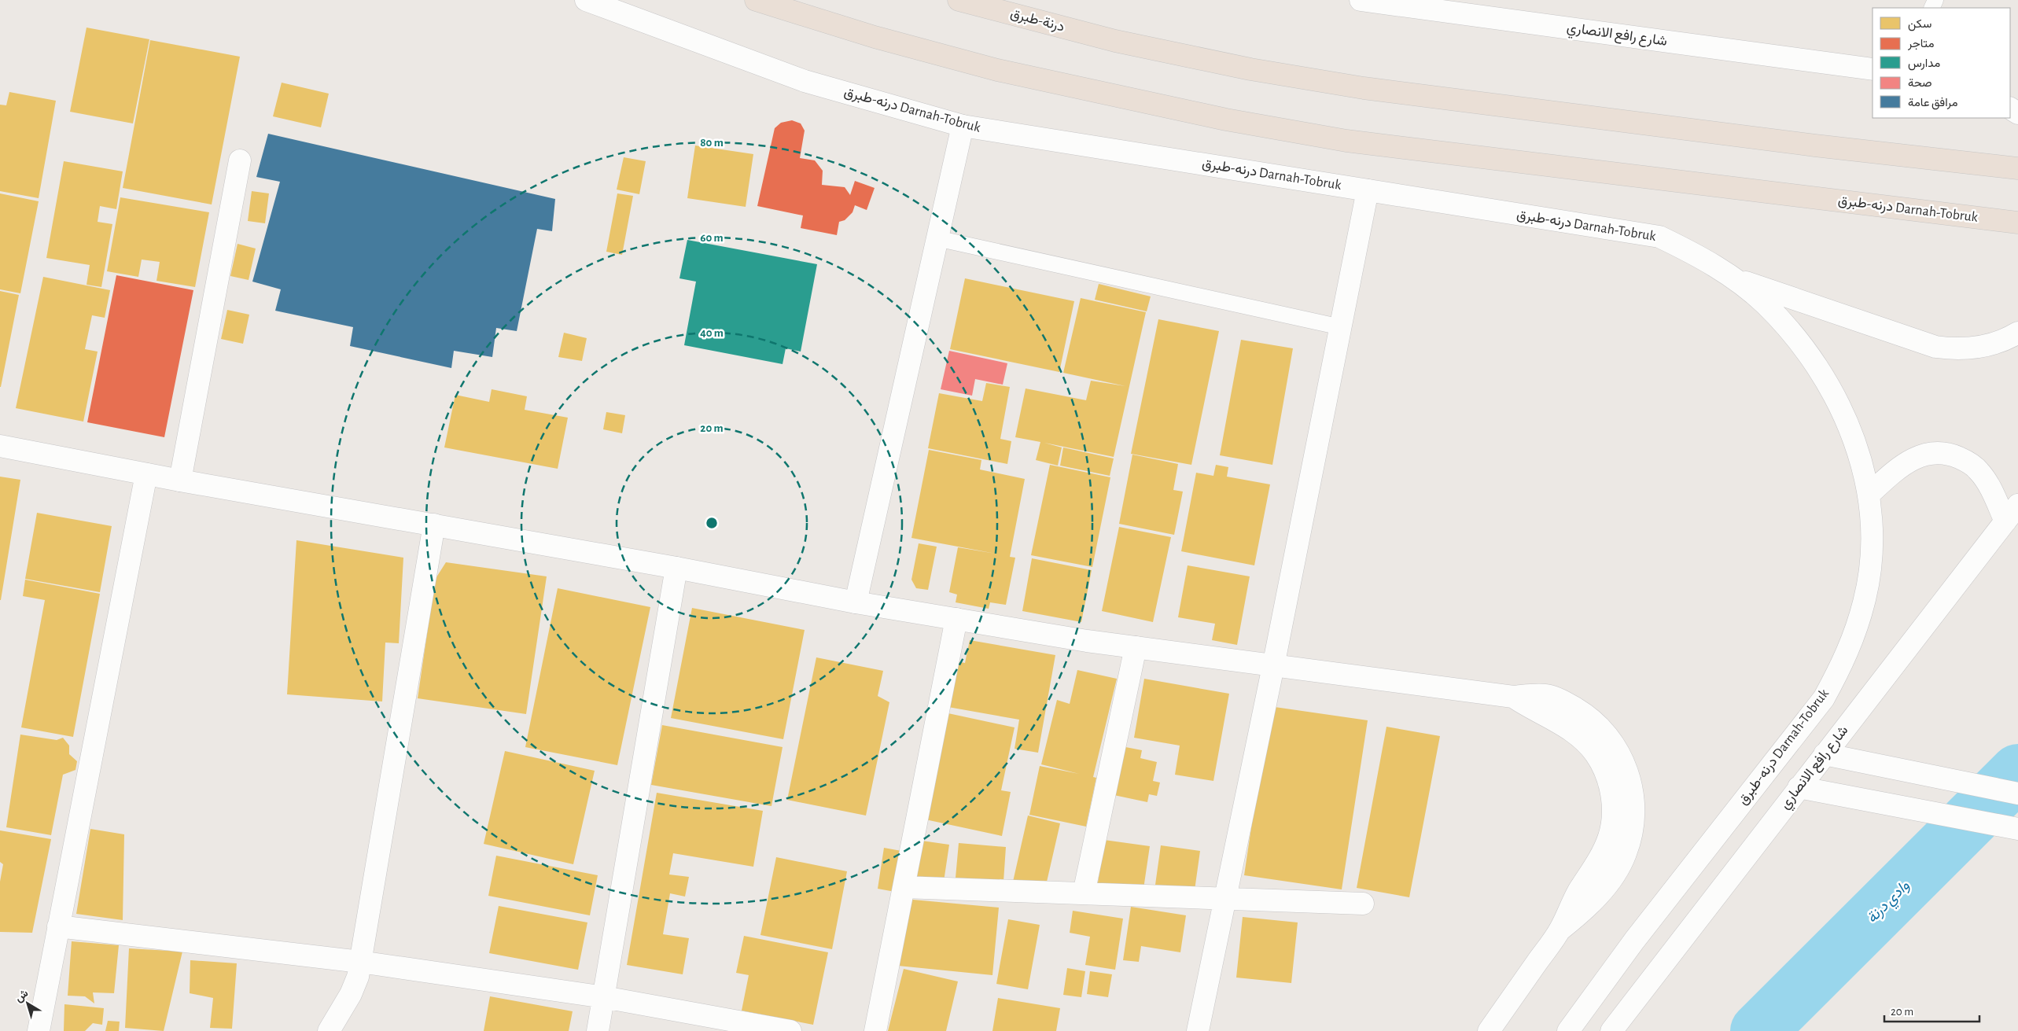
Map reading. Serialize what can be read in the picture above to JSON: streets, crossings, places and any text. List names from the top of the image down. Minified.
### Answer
{"streets":{"highway":["درنة-طبرق","درنه-طبرق Darnah-Tobruk"],"street":["شارع رافع الانصاري"]},"water":["وادي درنة"],"legend":["سكن","متاجر","مدارس","صحة","مرافق عامة"],"scale_bar":"20 m","north":"top left","rings":["80 m","60 m","40 m","20 m"]}
